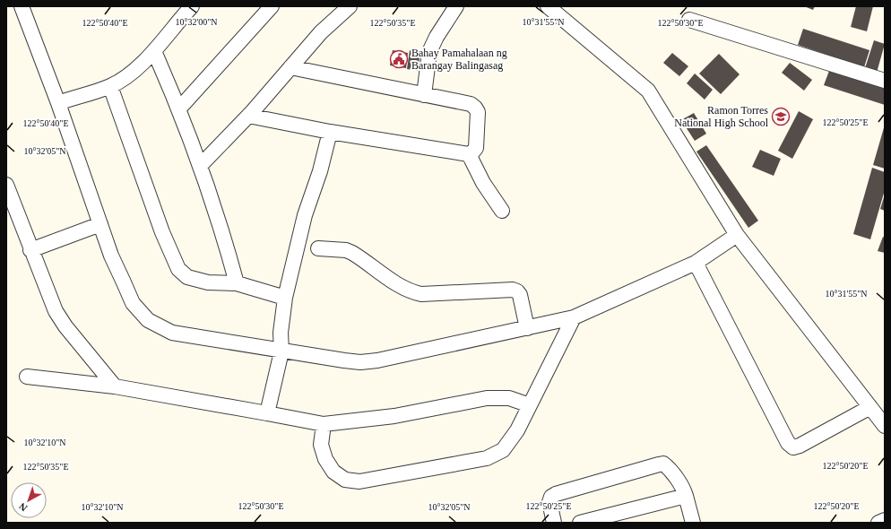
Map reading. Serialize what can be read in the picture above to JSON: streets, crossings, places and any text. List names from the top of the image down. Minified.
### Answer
{"places":{"public building":["Bahay Pamahalaan ng Barangay Balingasag"],"school or university":["Ramon Torres National High School"]},"north":"bottom left","coordinates":["10°32'00\"N","10°31'55\"N","122°50'40\"E","122°50'35\"E","122°50'30\"E","122°50'25\"E","10°32'05\"N","10°32'10\"N","122°50'20\"E"]}
